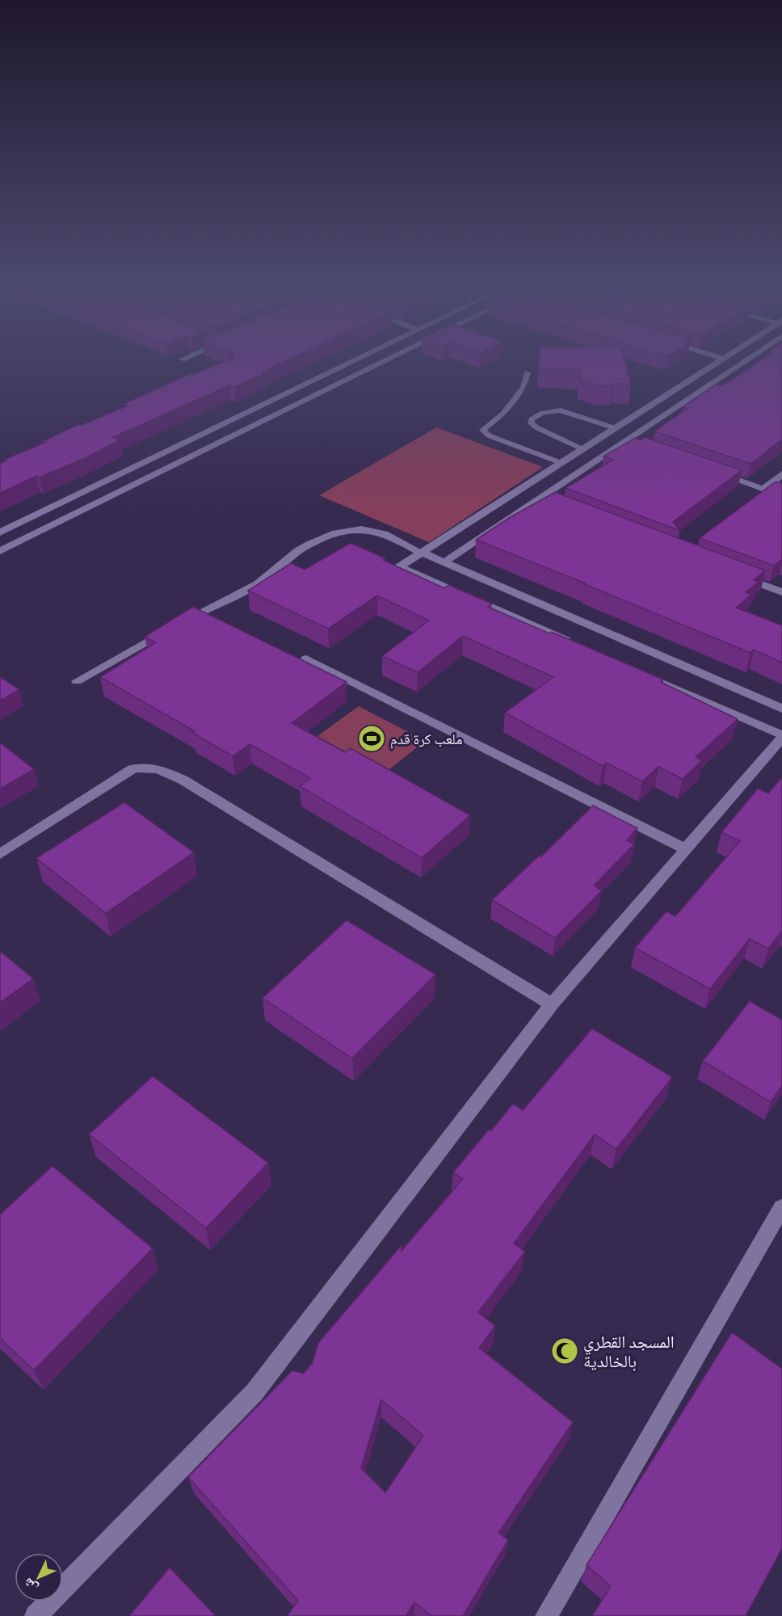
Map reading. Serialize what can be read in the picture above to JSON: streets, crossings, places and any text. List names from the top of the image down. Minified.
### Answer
{"places":{"sports":["ملعب كرة قدم"],"mosque":["المسجد القطري بالخالدية"]},"north":"bottom left"}
